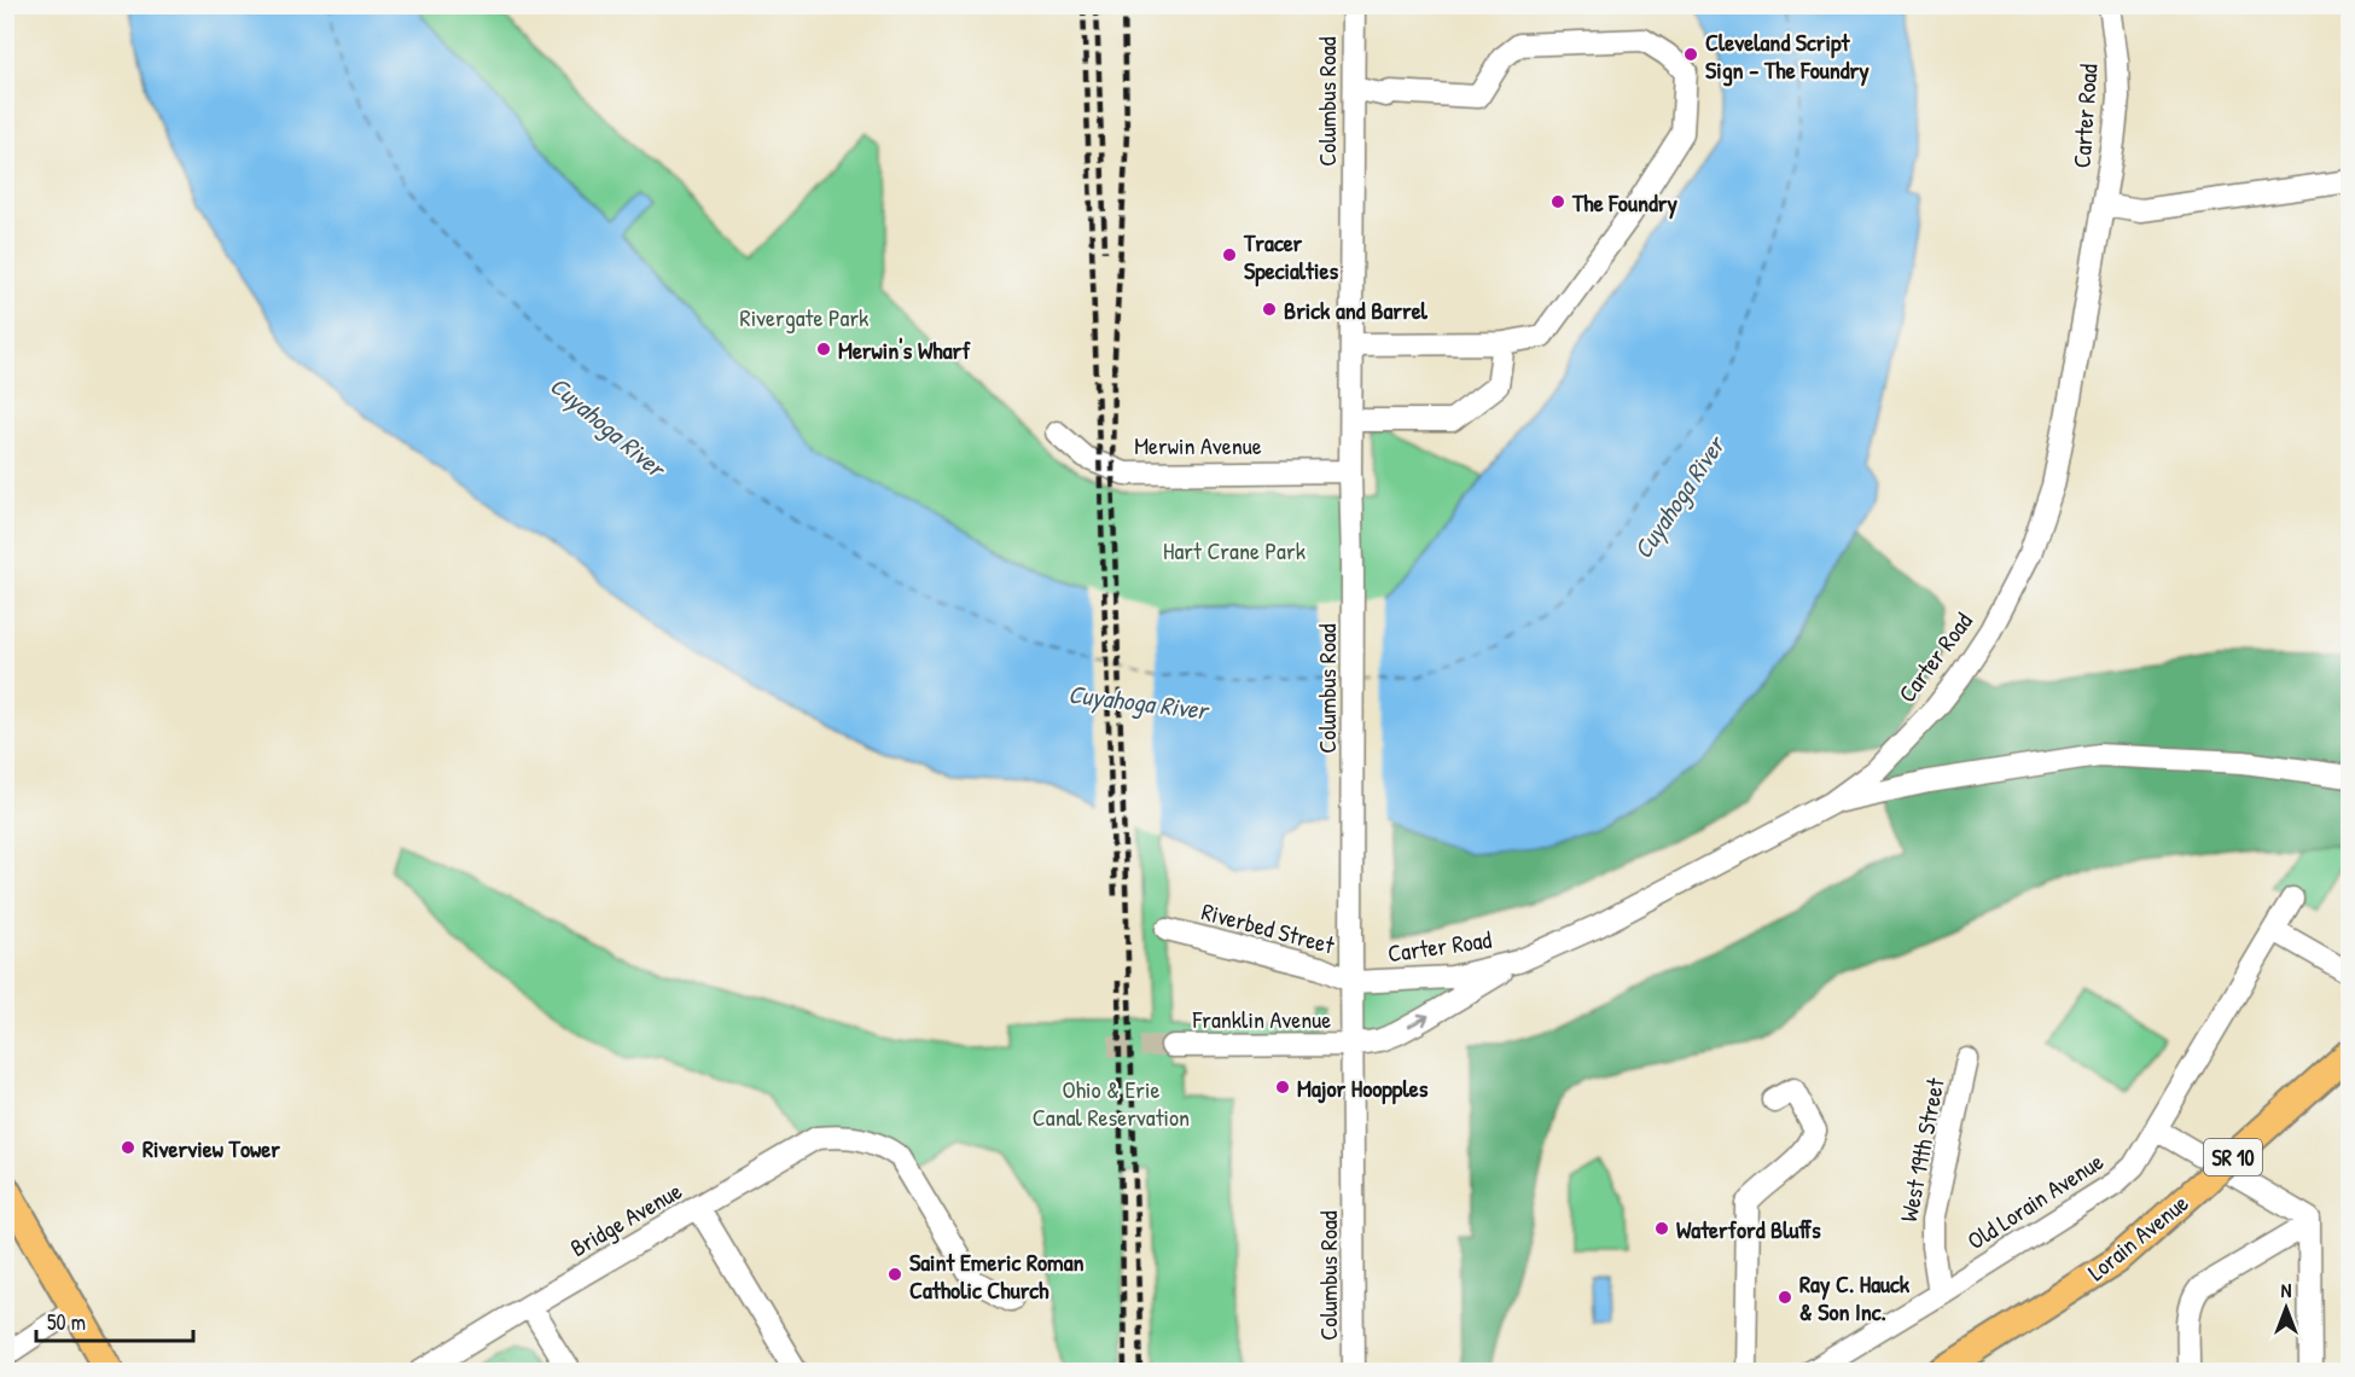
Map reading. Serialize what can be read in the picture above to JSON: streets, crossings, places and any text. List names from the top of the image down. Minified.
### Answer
{"streets":{"main road":["SR 10","Lorain Avenue"],"street":["Columbus Road","Carter Road","Merwin Avenue","Riverbed Street","Franklin Avenue","West 19th Street","Old Lorain Avenue","Bridge Avenue"]},"crossings":[["Columbus Road","Carter Road"],["Columbus Road","Merwin Avenue"],["Columbus Road","Riverbed Street"],["Columbus Road","Franklin Avenue"],["Carter Road","Riverbed Street"],["Carter Road","Franklin Avenue"],["West 19th Street","Old Lorain Avenue"]],"one_way":["Franklin Avenue"],"water":["Cuyahoga River"],"parks":["Rivergate Park","Hart Crane Park","Ohio & Erie Canal Reservation"],"places":["Cleveland Script Sign - The Foundry","The Foundry","Tracer Specialties","Brick and Barrel","Merwin's Wharf","Major Hoopples","Riverview Tower","Waterford Bluffs","Saint Emeric Roman Catholic Church","Ray C. Hauck & Son Inc."],"scale_bar":"50 m","north":"top"}
